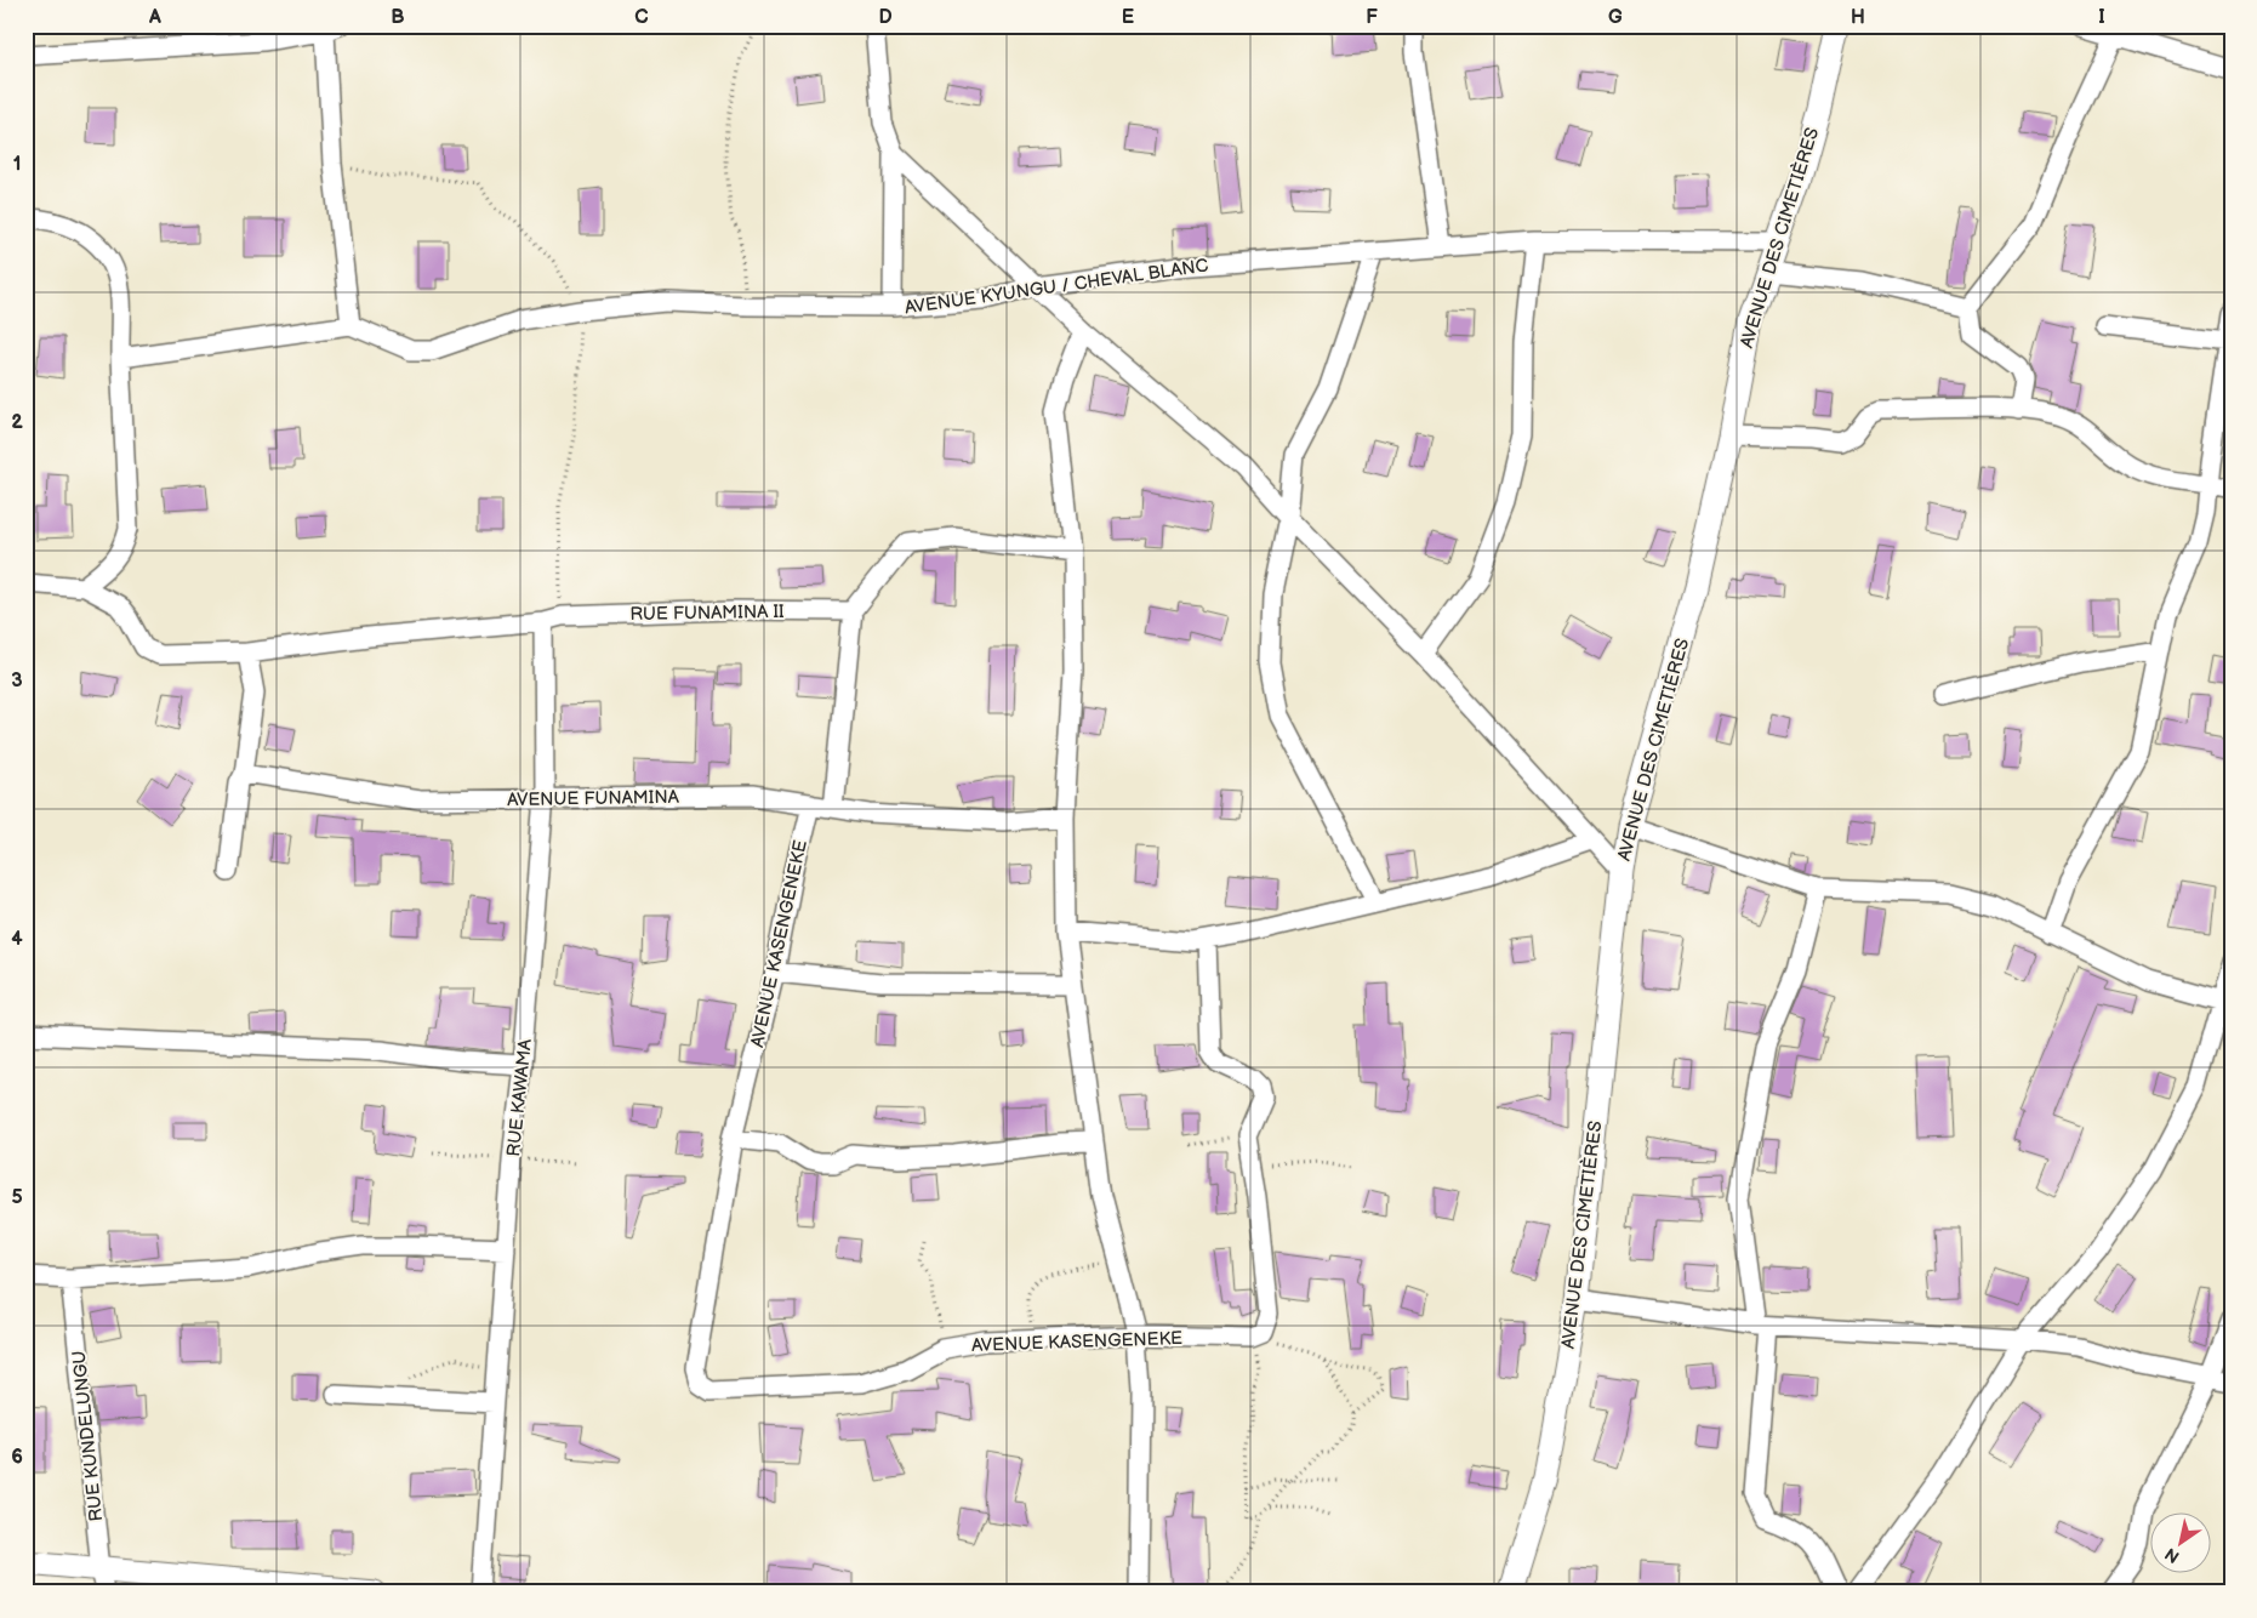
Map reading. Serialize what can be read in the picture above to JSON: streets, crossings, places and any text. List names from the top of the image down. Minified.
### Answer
{"streets":{"street":["AVENUE DES CIMETIÈRES","AVENUE KYUNGU / CHEVAL BLANC","RUE FUNAMINA II","AVENUE FUNAMINA","AVENUE KASENGENEKE","RUE KAWAMA","RUE KUNDELUNGU"]},"crossings":[["AVENUE DES CIMETIÈRES","AVENUE KYUNGU / CHEVAL BLANC"],["RUE FUNAMINA II","RUE KAWAMA"],["AVENUE FUNAMINA","AVENUE KASENGENEKE"],["AVENUE FUNAMINA","RUE KAWAMA"]],"north":"bottom left","grid":{"columns":["A","B","C","D","E","F","G","H","I"],"rows":["1","2","3","4","5","6"]}}
